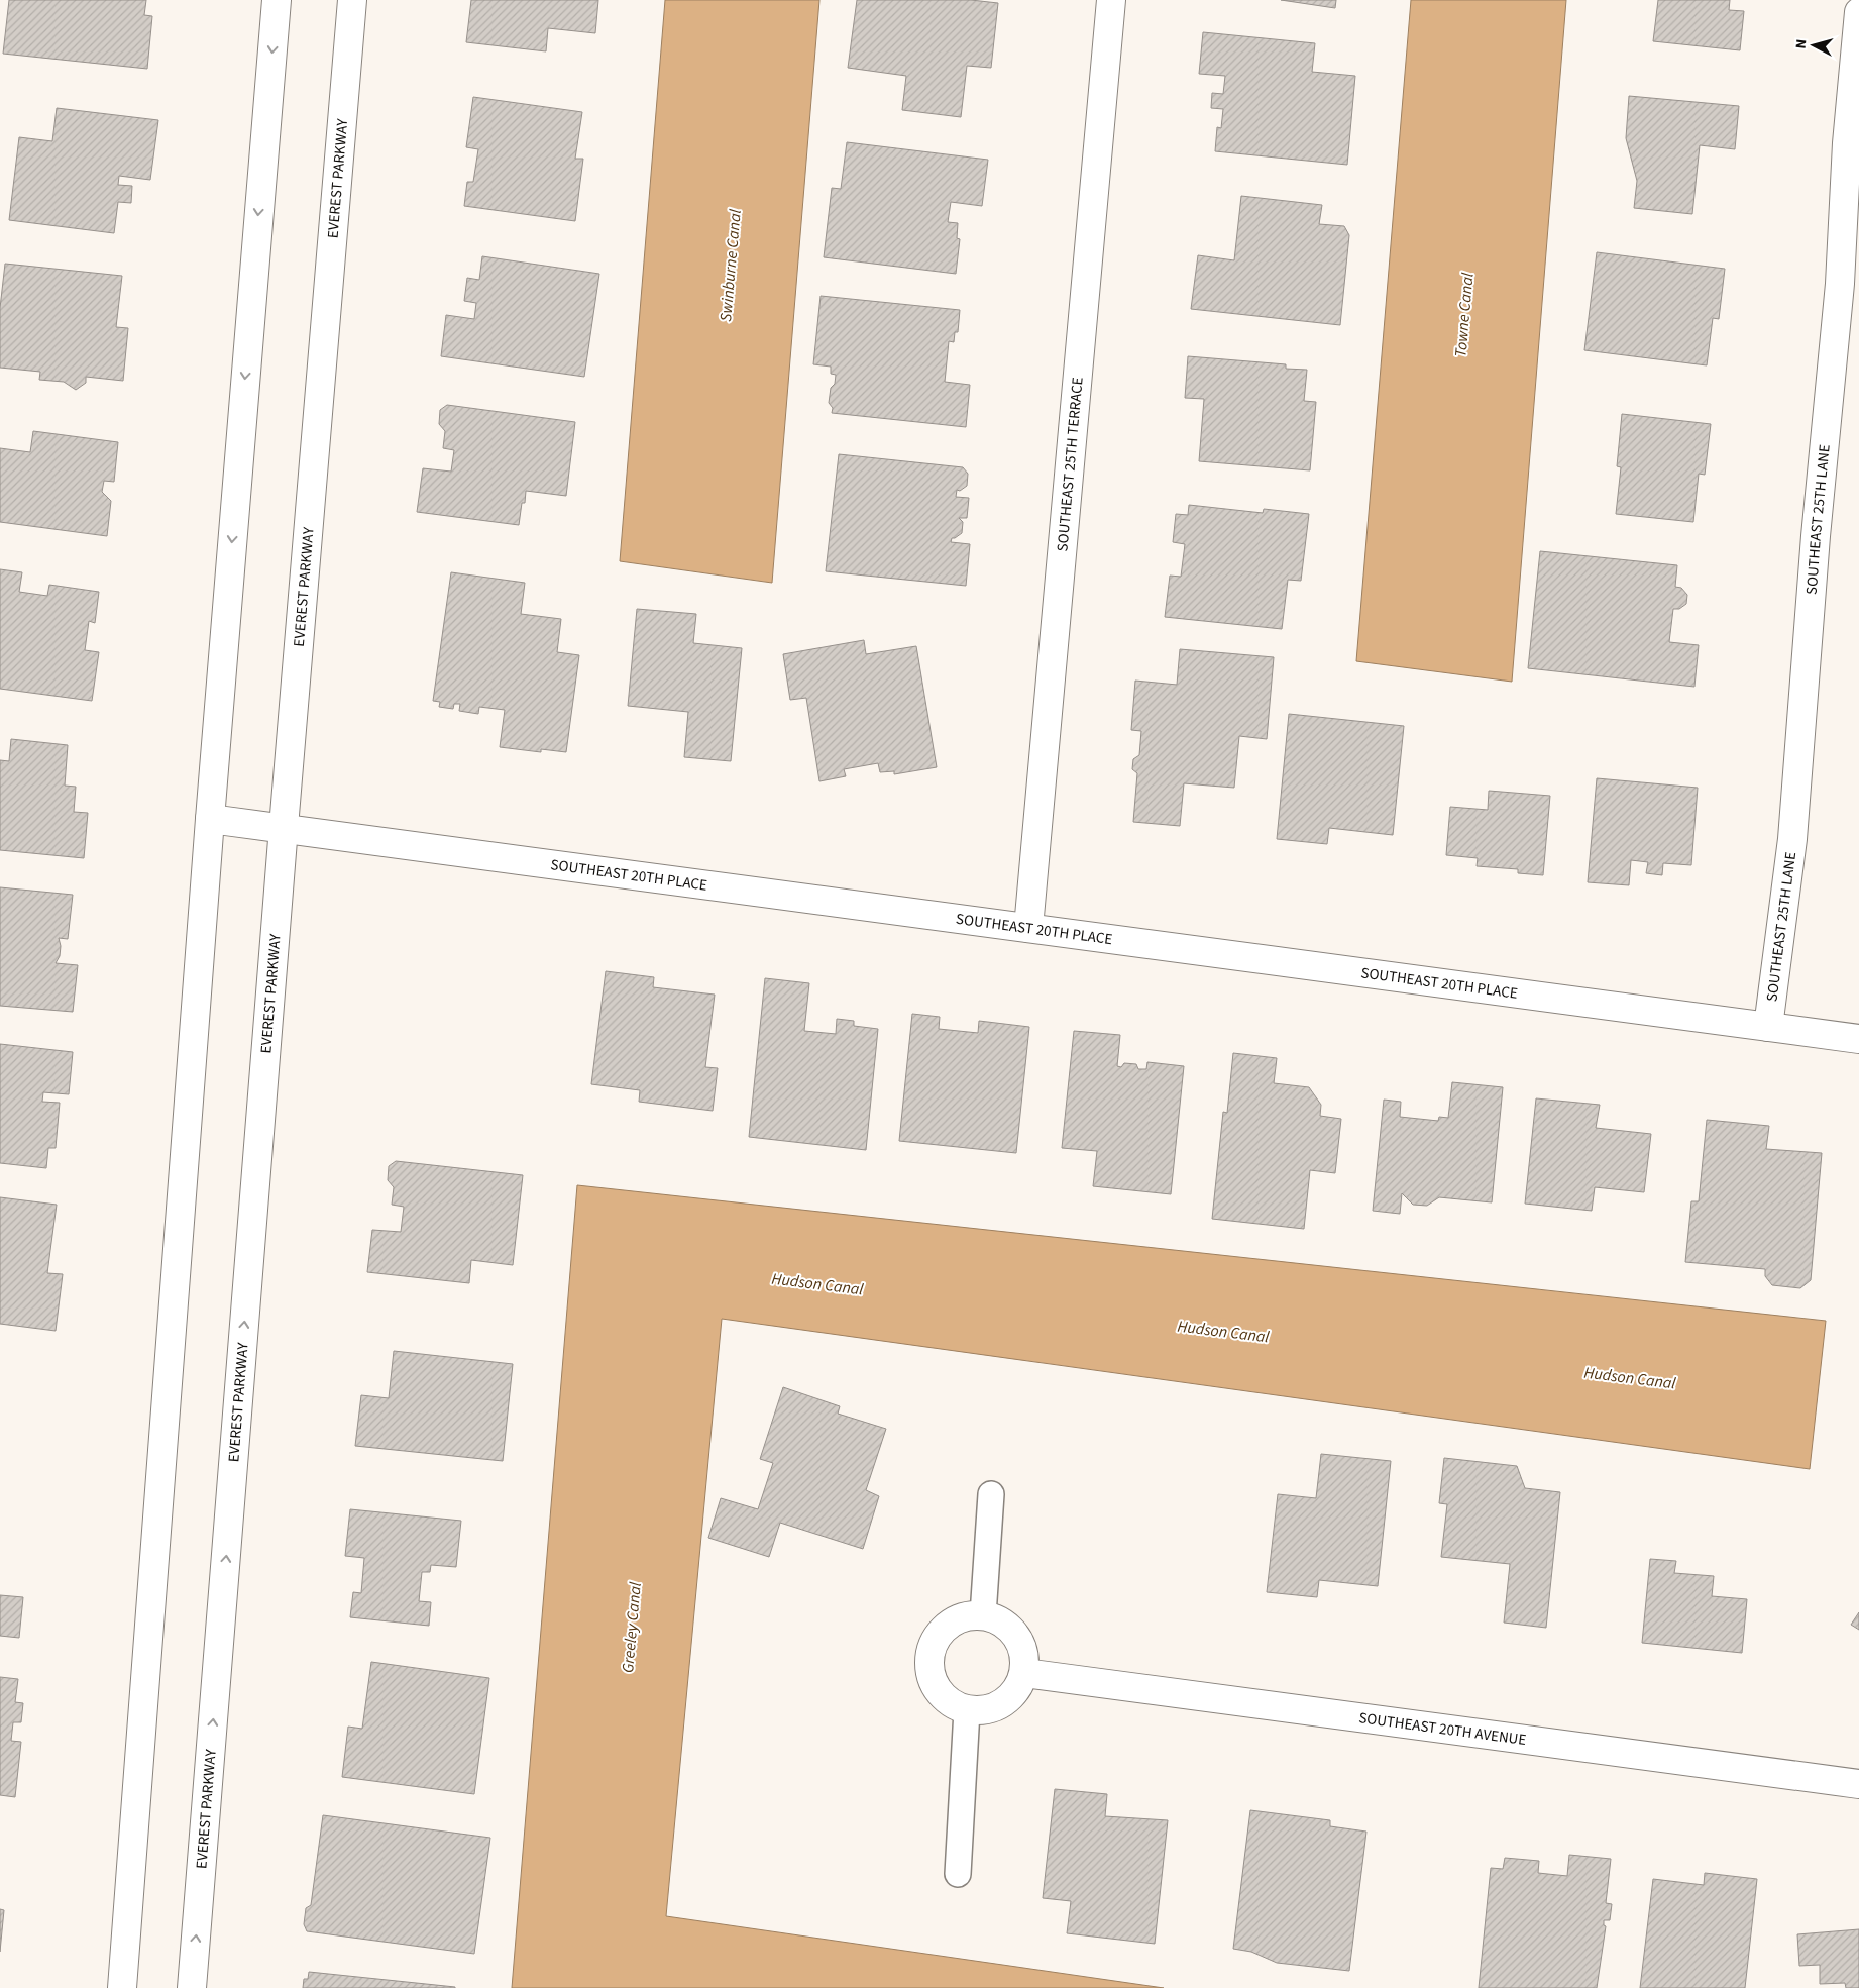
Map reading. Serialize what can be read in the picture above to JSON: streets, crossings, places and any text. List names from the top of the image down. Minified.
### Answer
{"streets":{"street":["EVEREST PARKWAY","SOUTHEAST 25TH TERRACE","SOUTHEAST 25TH LANE","SOUTHEAST 20TH PLACE","SOUTHEAST 20TH AVENUE"]},"crossings":[["EVEREST PARKWAY","SOUTHEAST 20TH PLACE"],["SOUTHEAST 25TH TERRACE","SOUTHEAST 20TH PLACE"],["SOUTHEAST 25TH LANE","SOUTHEAST 20TH PLACE"]],"water":["Swinburne Canal","Towne Canal","Hudson Canal","Greeley Canal"],"north":"left"}
